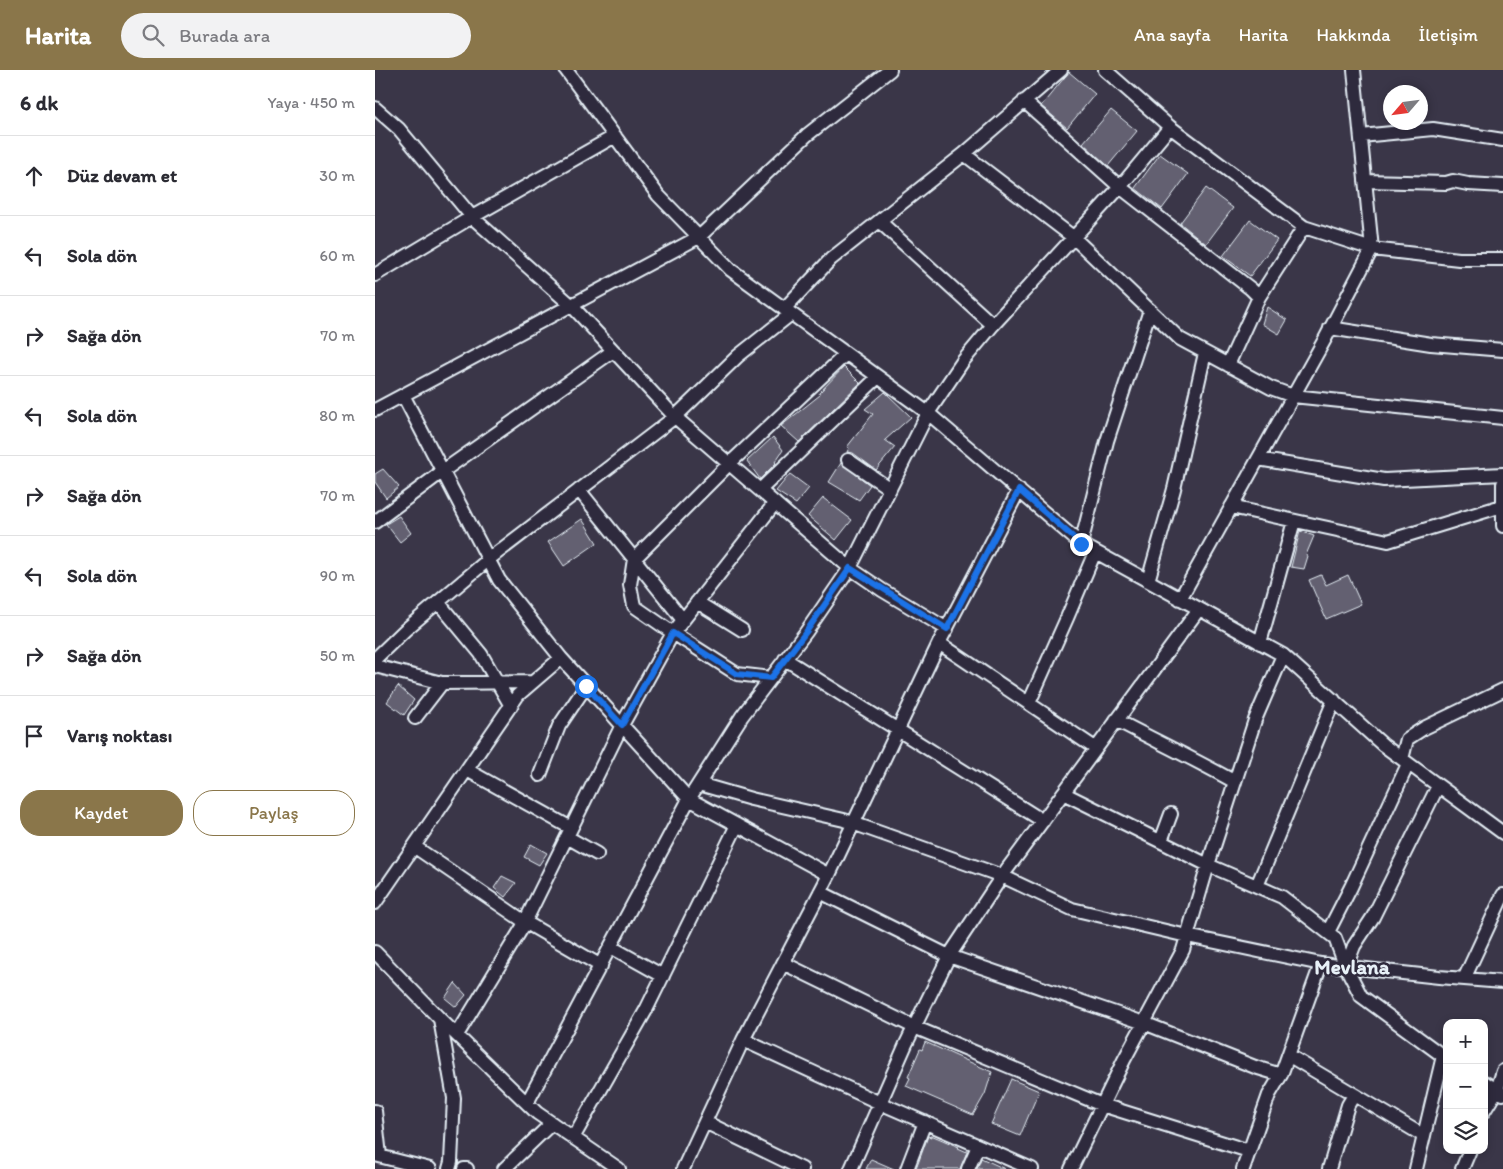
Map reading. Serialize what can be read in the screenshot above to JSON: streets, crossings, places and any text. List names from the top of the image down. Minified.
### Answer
{"districts":["Mevlana"],"north":"bottom left","page":{"header":"Harita","search":"Burada ara","nav":["Ana sayfa","Harita","Hakkında","İletişim"],"heading":["6 dk","Yaya · 450 m"],"list":[["Düz devam et","30 m"],["Sola dön","60 m"],["Sağa dön","70 m"],["Sola dön","80 m"],["Sağa dön","70 m"],["Sola dön","90 m"],["Sağa dön","50 m"],"Varış noktası"],"buttons":["Kaydet","Paylaş"],"map_buttons":["+","−"]}}
